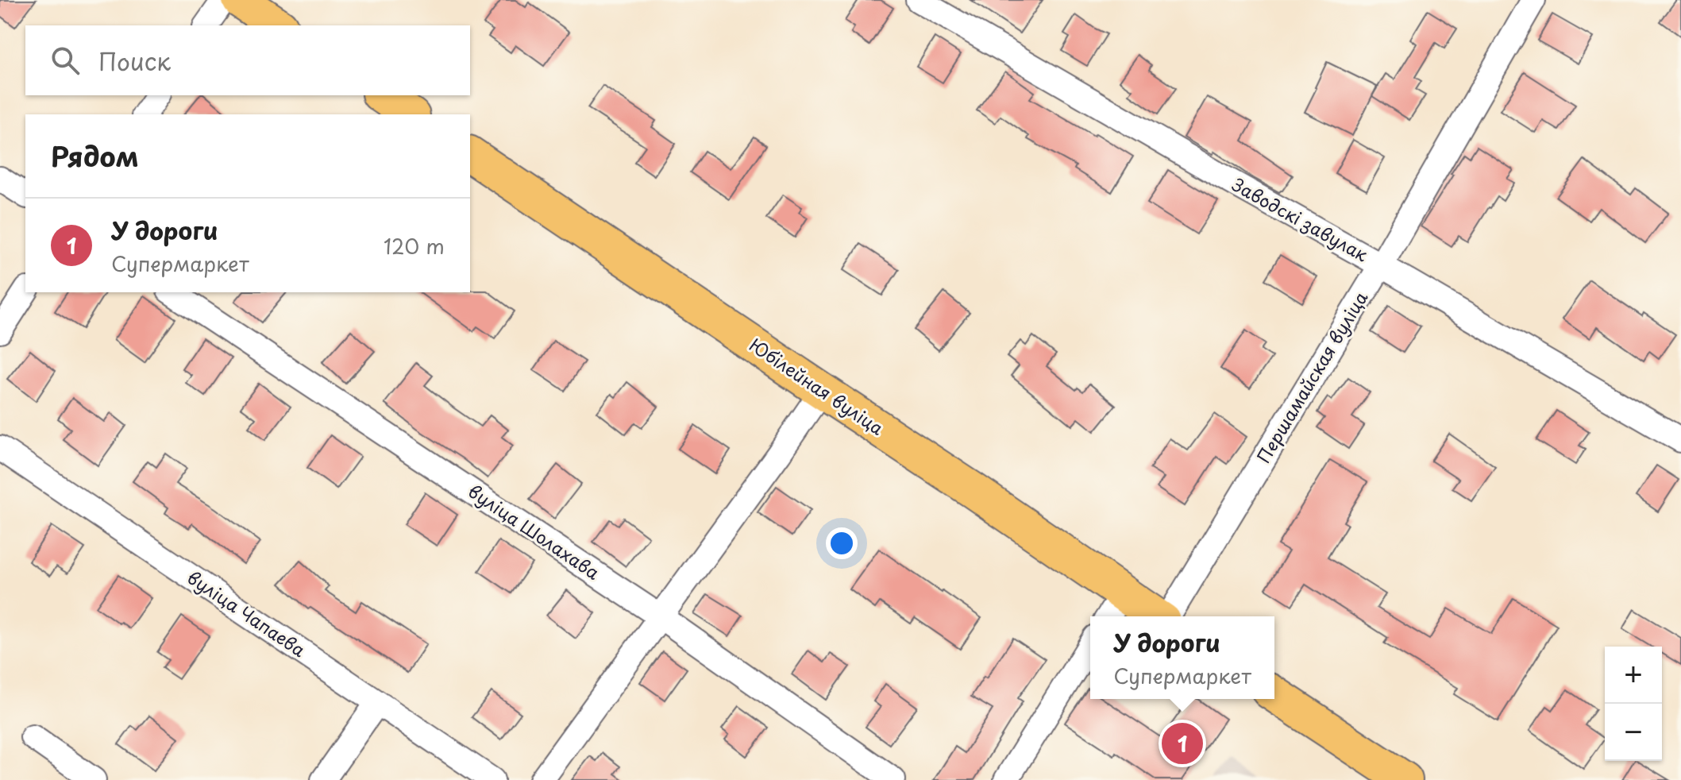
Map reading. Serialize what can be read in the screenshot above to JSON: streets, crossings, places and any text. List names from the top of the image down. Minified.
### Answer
{"streets":{"main road":["Юбілейная вуліца"],"street":["Заводскі завулак","Першамайская вуліца","вуліца Шолахава","вуліца Чапаева"]},"crossings":[["Заводскі завулак","Першамайская вуліца"]],"page":{"search":"Поиск","heading":"Рядом","list":[{"mark":"1","name":"У дороги","note":"Супермаркет","value":"120 m"}],"popup":["У дороги","Супермаркет"],"map_buttons":["+","−"],"pins":"1"}}
